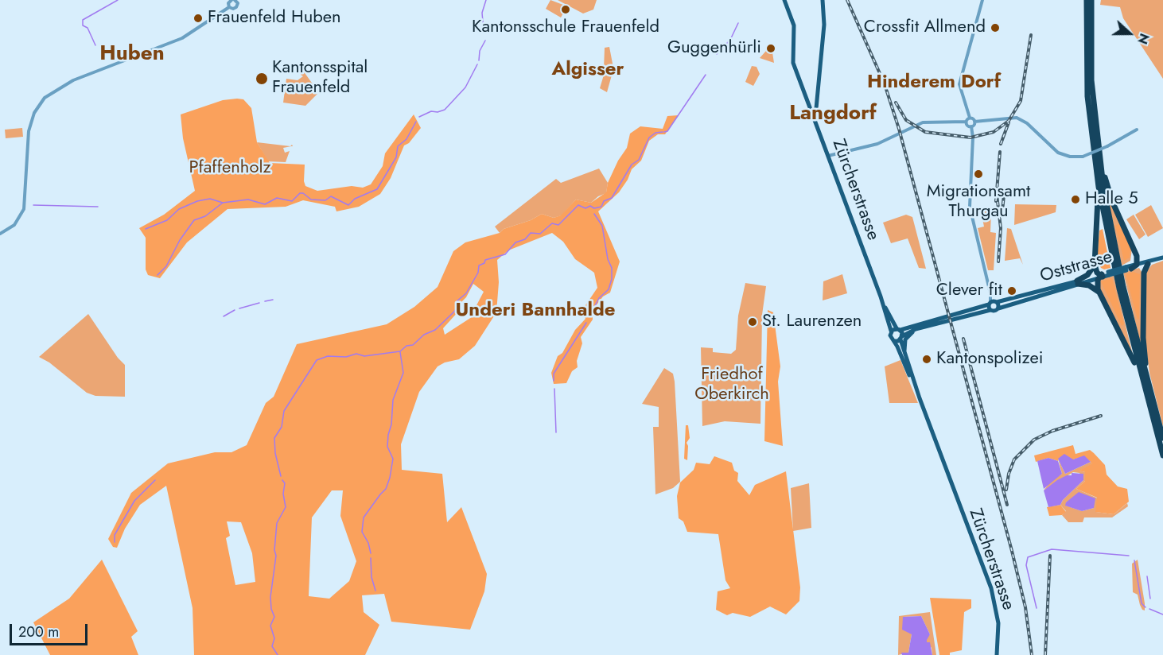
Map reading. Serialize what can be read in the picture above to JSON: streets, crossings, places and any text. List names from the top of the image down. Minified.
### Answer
{"streets":{"main road":["Zürcherstrasse","Oststrasse"]},"crossings":[["Zürcherstrasse","Oststrasse"]],"districts":["Huben","Algisser","Hinderem Dorf","Langdorf","Underi Bannhalde"],"parks":["Pfaffenholz","Friedhof Oberkirch"],"places":["Kantonsschule Frauenfeld","Frauenfeld Huben","Crossfit Allmend","Guggenhürli","Kantonsspital Frauenfeld","Migrationsamt Thurgau","Halle 5","Clever fit","St. Laurenzen","Kantonspolizei"],"scale_bar":"200 m","north":"right"}
